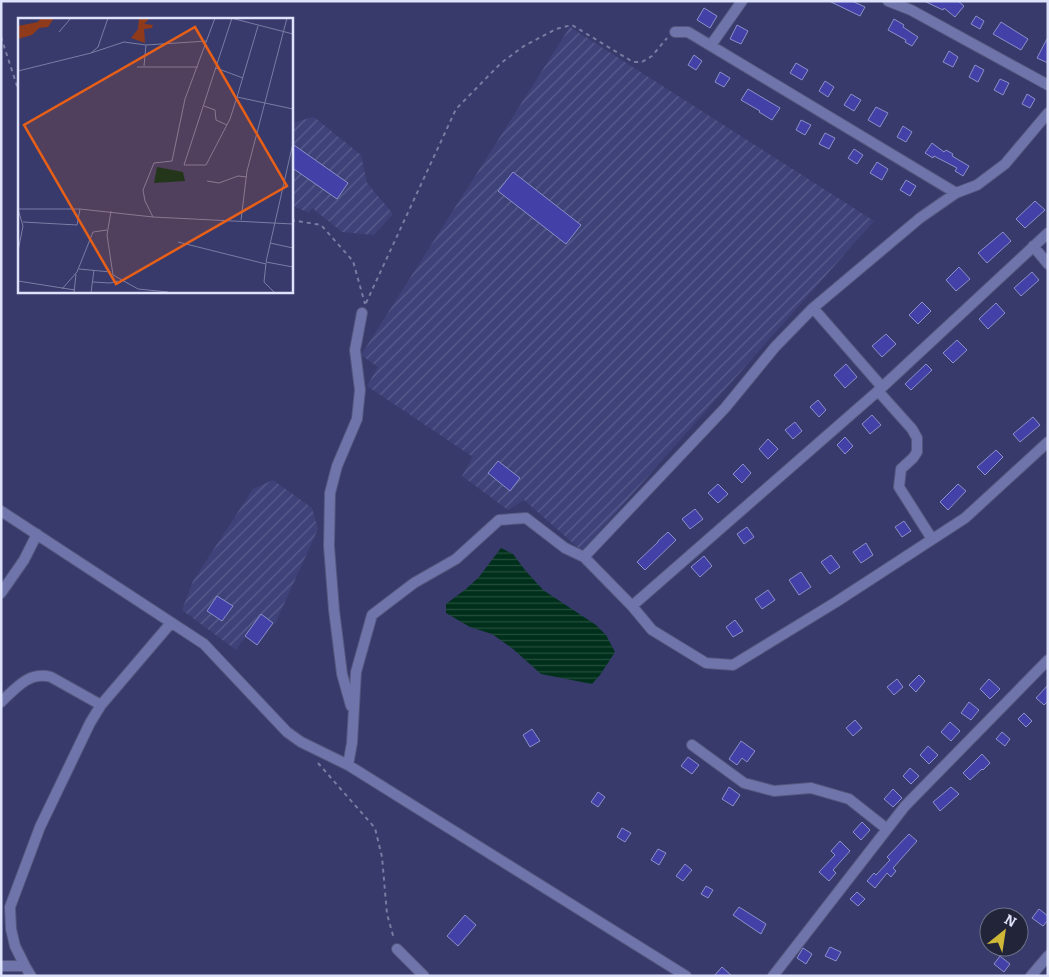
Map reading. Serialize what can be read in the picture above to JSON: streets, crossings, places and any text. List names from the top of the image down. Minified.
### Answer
{"north":"top right"}
